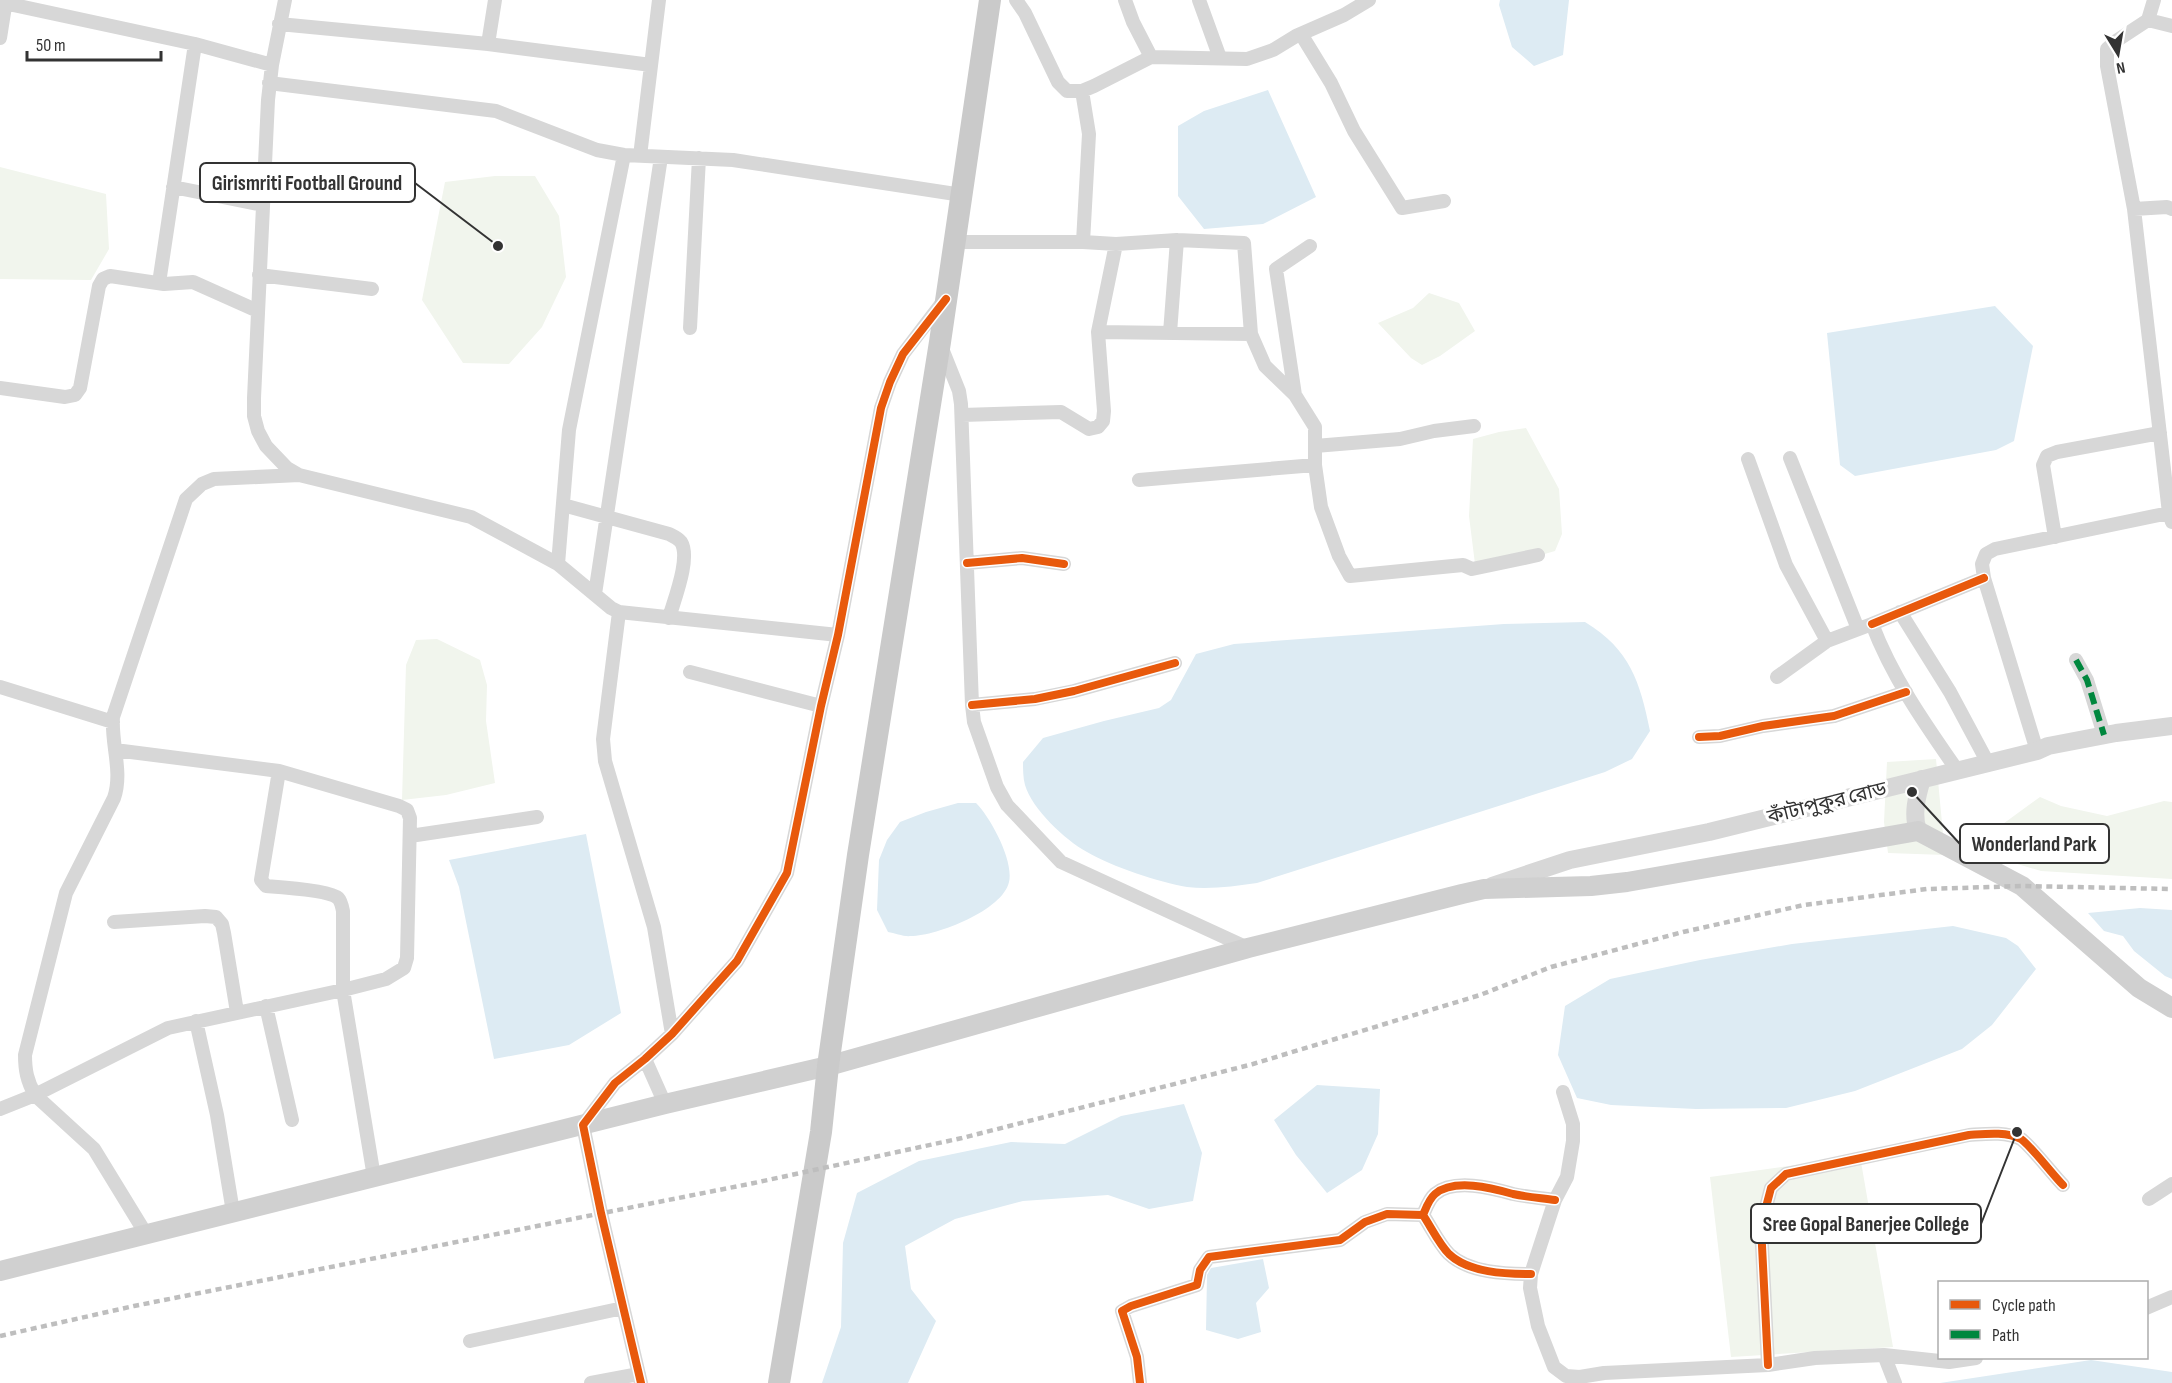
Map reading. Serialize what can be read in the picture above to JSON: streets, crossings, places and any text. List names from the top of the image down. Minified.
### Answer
{"streets":{"street":["কাঁটাপুকুর রোড"]},"places":["Girismriti Football Ground","Wonderland Park","Sree Gopal Banerjee College"],"legend":["Cycle path","Path"],"scale_bar":"50 m","north":"bottom"}
